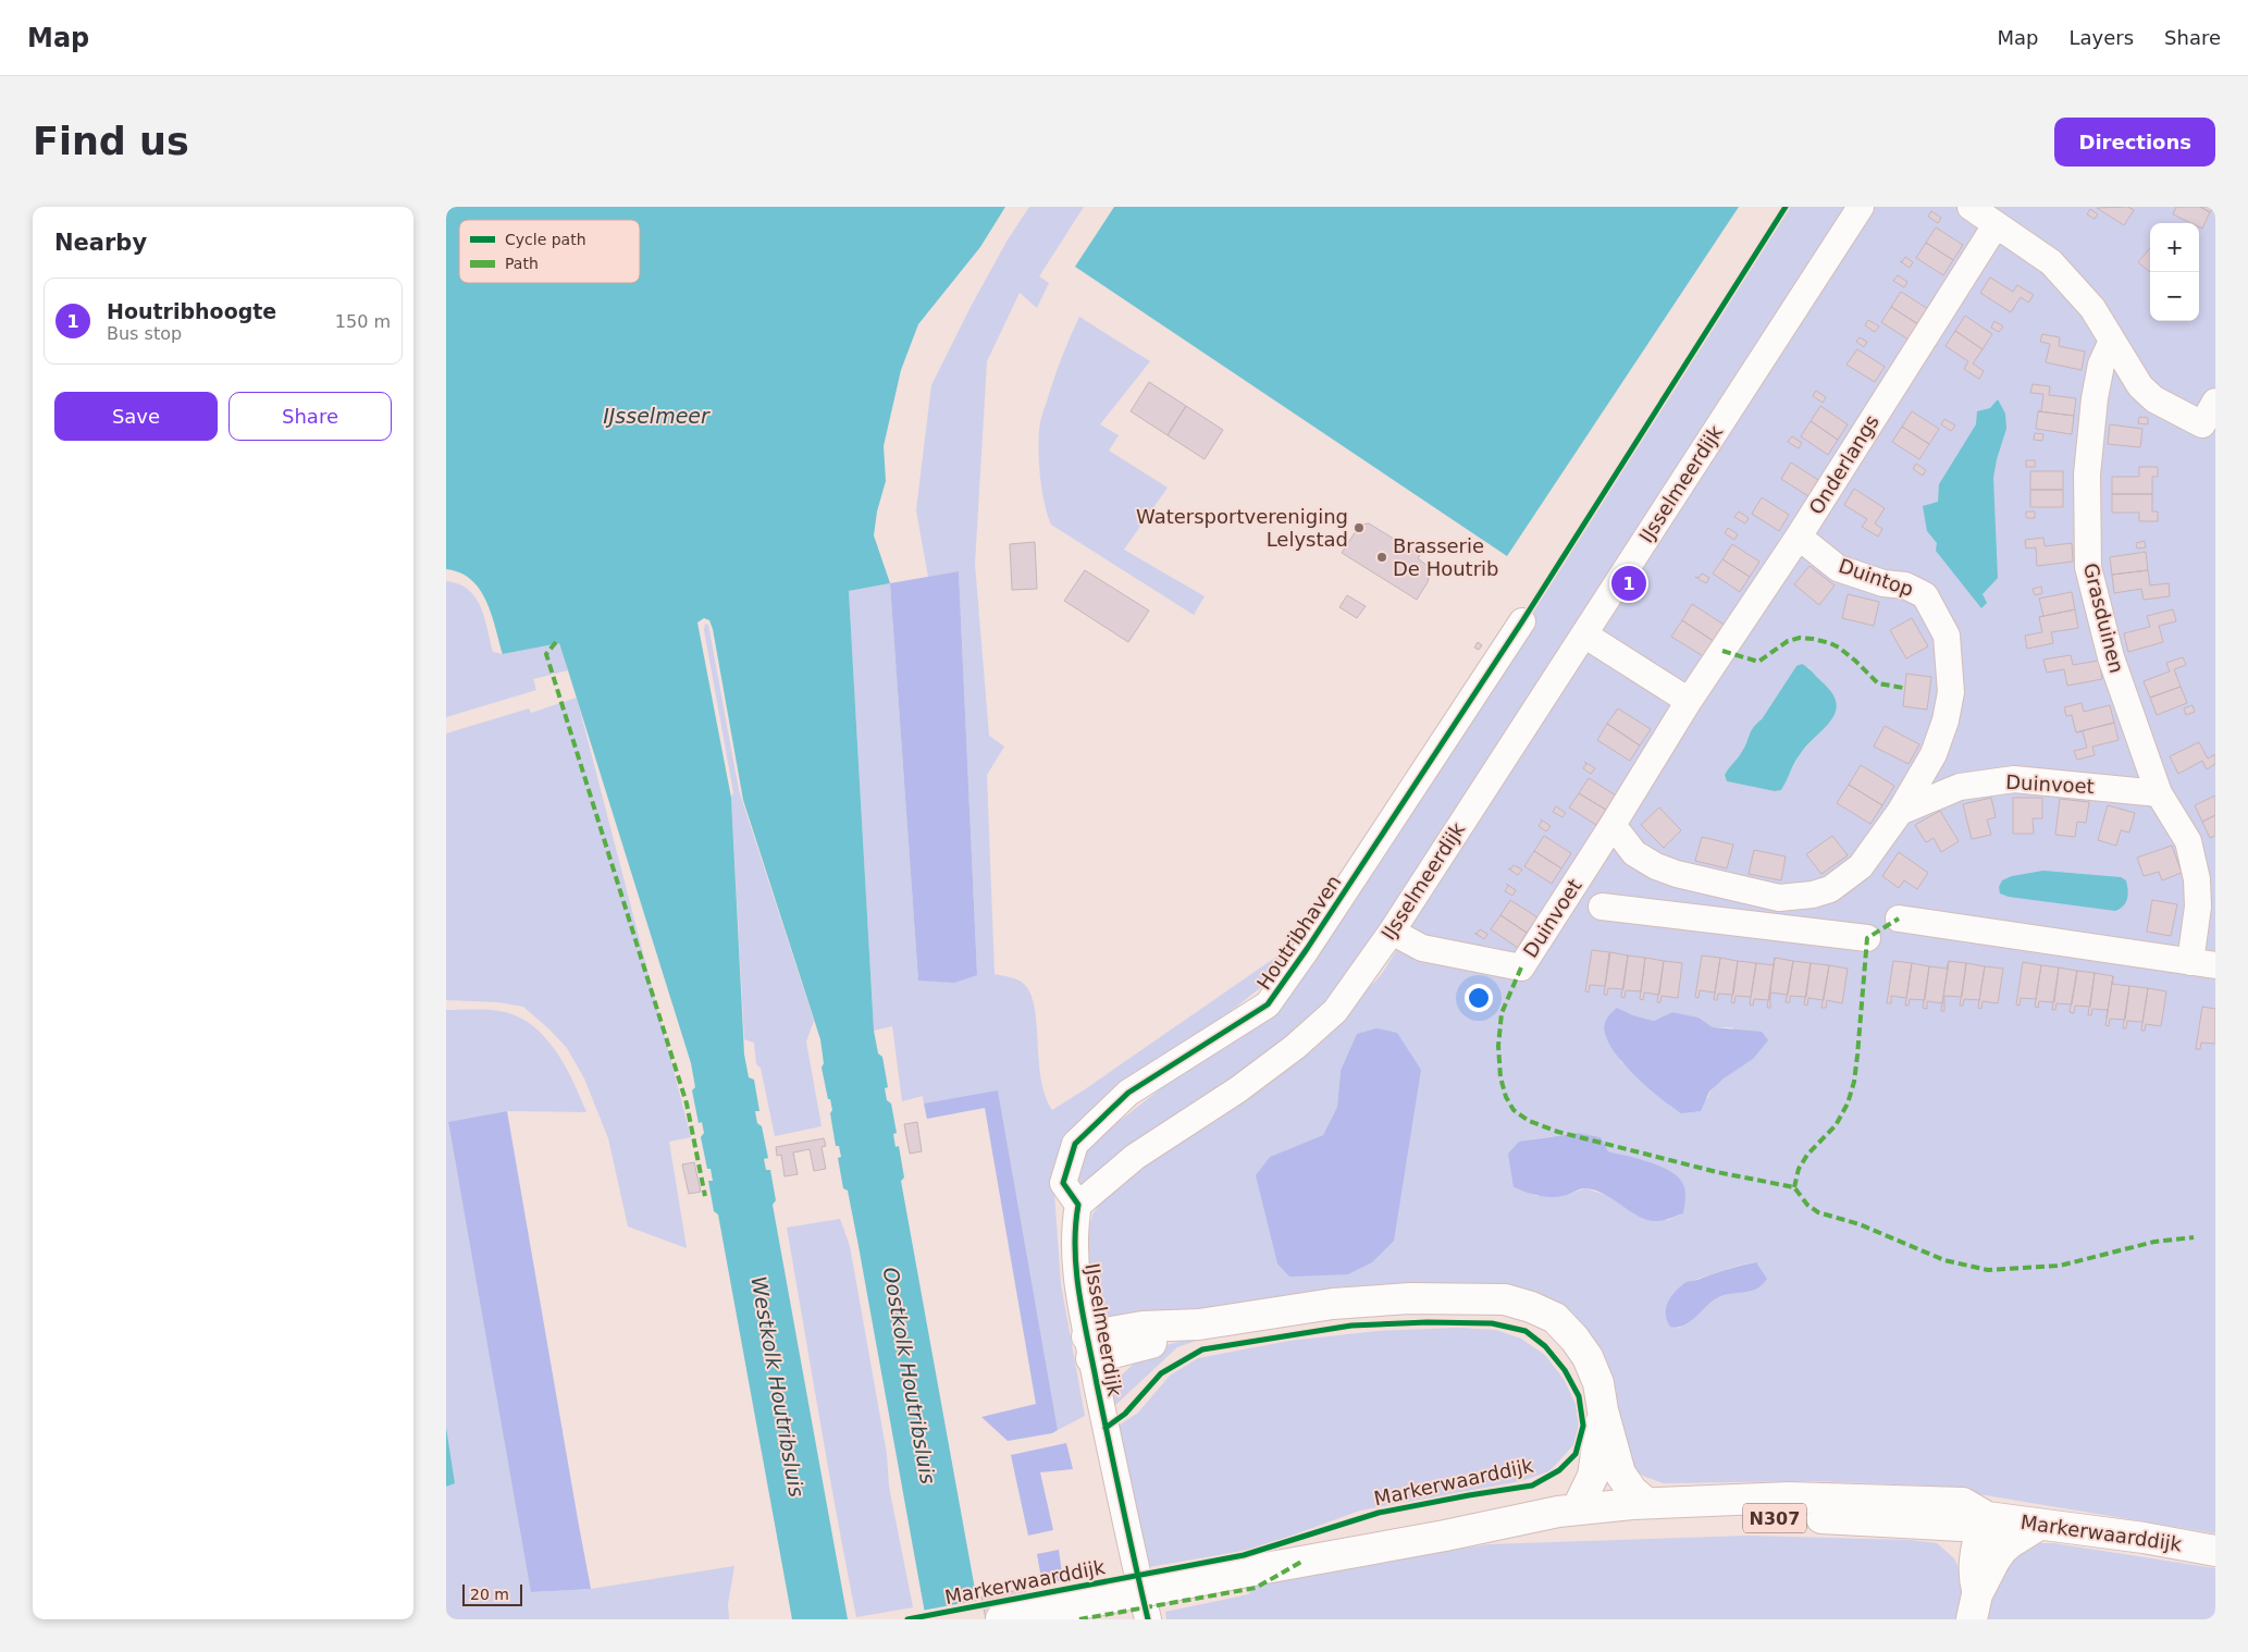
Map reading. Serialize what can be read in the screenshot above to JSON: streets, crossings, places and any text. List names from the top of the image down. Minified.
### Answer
{"streets":{"main road":["Markerwaarddijk","N307"],"street":["Onderlangs","IJsselmeerdijk","Duintop","Grasduinen","Duinvoet","Houtribhaven"]},"crossings":[["Onderlangs","Duintop"],["Onderlangs","Duinvoet"],["IJsselmeerdijk","Duinvoet"],["IJsselmeerdijk","Houtribhaven"],["Duintop","Duinvoet"],["Grasduinen","Duinvoet"]],"water":["IJsselmeer","Oostkolk Houtribsluis","Westkolk Houtribsluis"],"places":["Watersportvereniging Lelystad","Brasserie De Houtrib"],"legend":["Cycle path","Path"],"scale_bar":"20 m","page":{"header":"Map","nav":["Map","Layers","Share"],"buttons":["Directions",["Save","Share"]],"title":"Find us","heading":"Nearby","map_buttons":["+","−"],"list":[{"mark":"1","name":"Houtribhoogte","note":"Bus stop","value":"150 m"}],"pins":"1","scale":"20 m"}}
